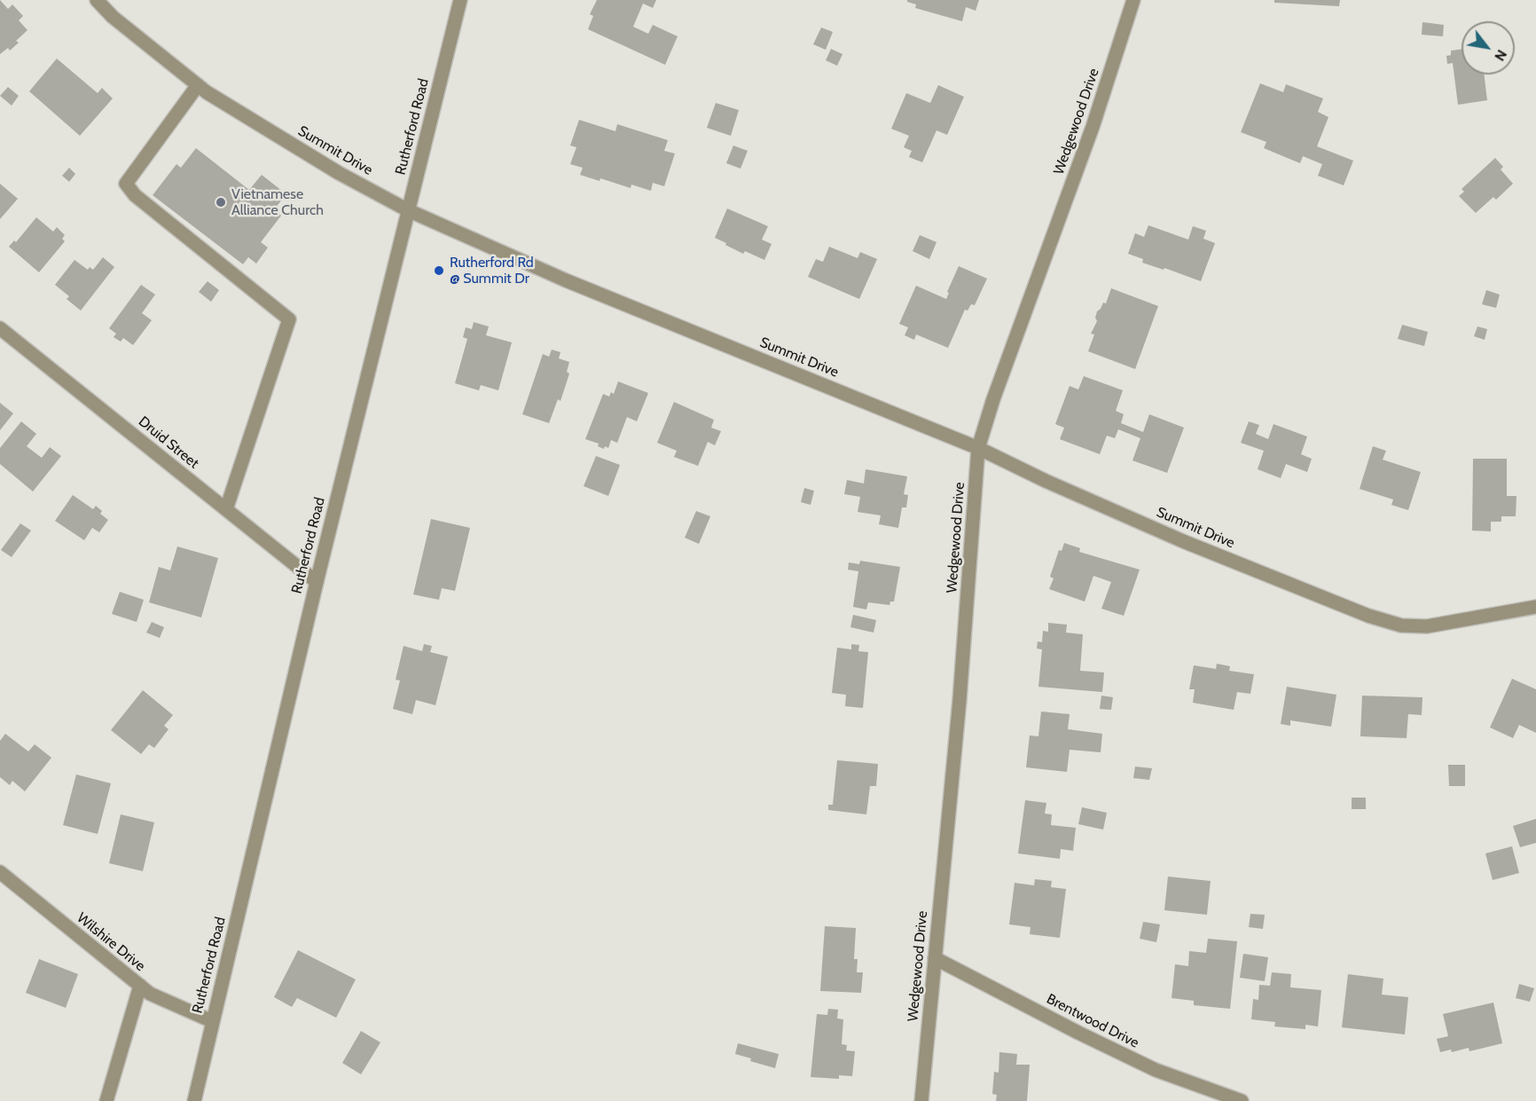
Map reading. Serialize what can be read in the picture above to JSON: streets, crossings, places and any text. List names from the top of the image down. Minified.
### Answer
{"streets":{"street":["Wedgewood Drive","Rutherford Road","Summit Drive","Druid Street","Wilshire Drive","Brentwood Drive"]},"crossings":[["Wedgewood Drive","Summit Drive"],["Wedgewood Drive","Brentwood Drive"],["Rutherford Road","Summit Drive"],["Rutherford Road","Druid Street"],["Rutherford Road","Wilshire Drive"]],"places":["Vietnamese Alliance Church","Rutherford Rd @ Summit Dr"],"north":"bottom right"}
